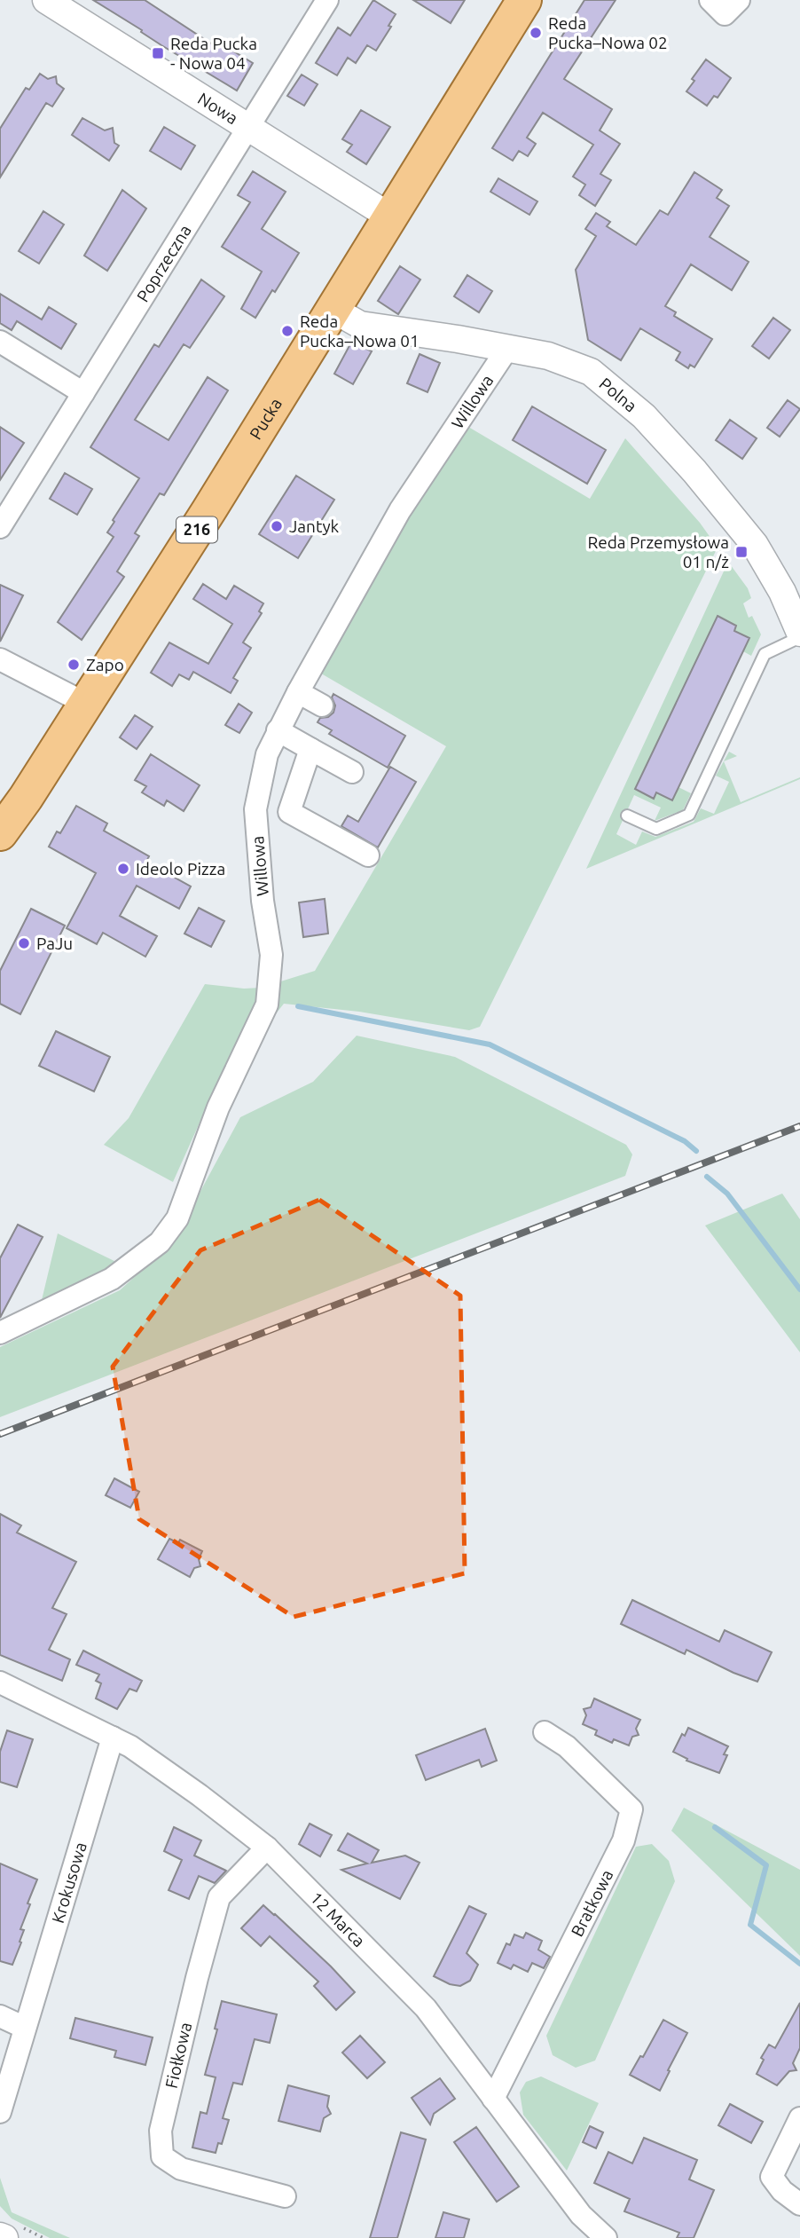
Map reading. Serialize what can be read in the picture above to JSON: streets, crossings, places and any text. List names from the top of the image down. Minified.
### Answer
{"streets":{"main road":["Pucka","216"],"street":["Nowa","Poprzeczna","Polna","Willowa","Krokusowa","Bratkowa","12 Marca","Fiołkowa"]},"crossings":[["Nowa","Poprzeczna"],["Nowa","Pucka"],["Polna","Willowa"],["Polna","Pucka"],["Krokusowa","12 Marca"],["Bratkowa","12 Marca"],["12 Marca","Fiołkowa"]],"places":{"other":["Reda Pucka–Nowa 02","Reda Pucka–Nowa 01","Jantyk","Zapo","Ideolo Pizza","PaJu"],"transit":["Reda Pucka - Nowa 04","Reda Przemysłowa 01 n/ż"]}}
